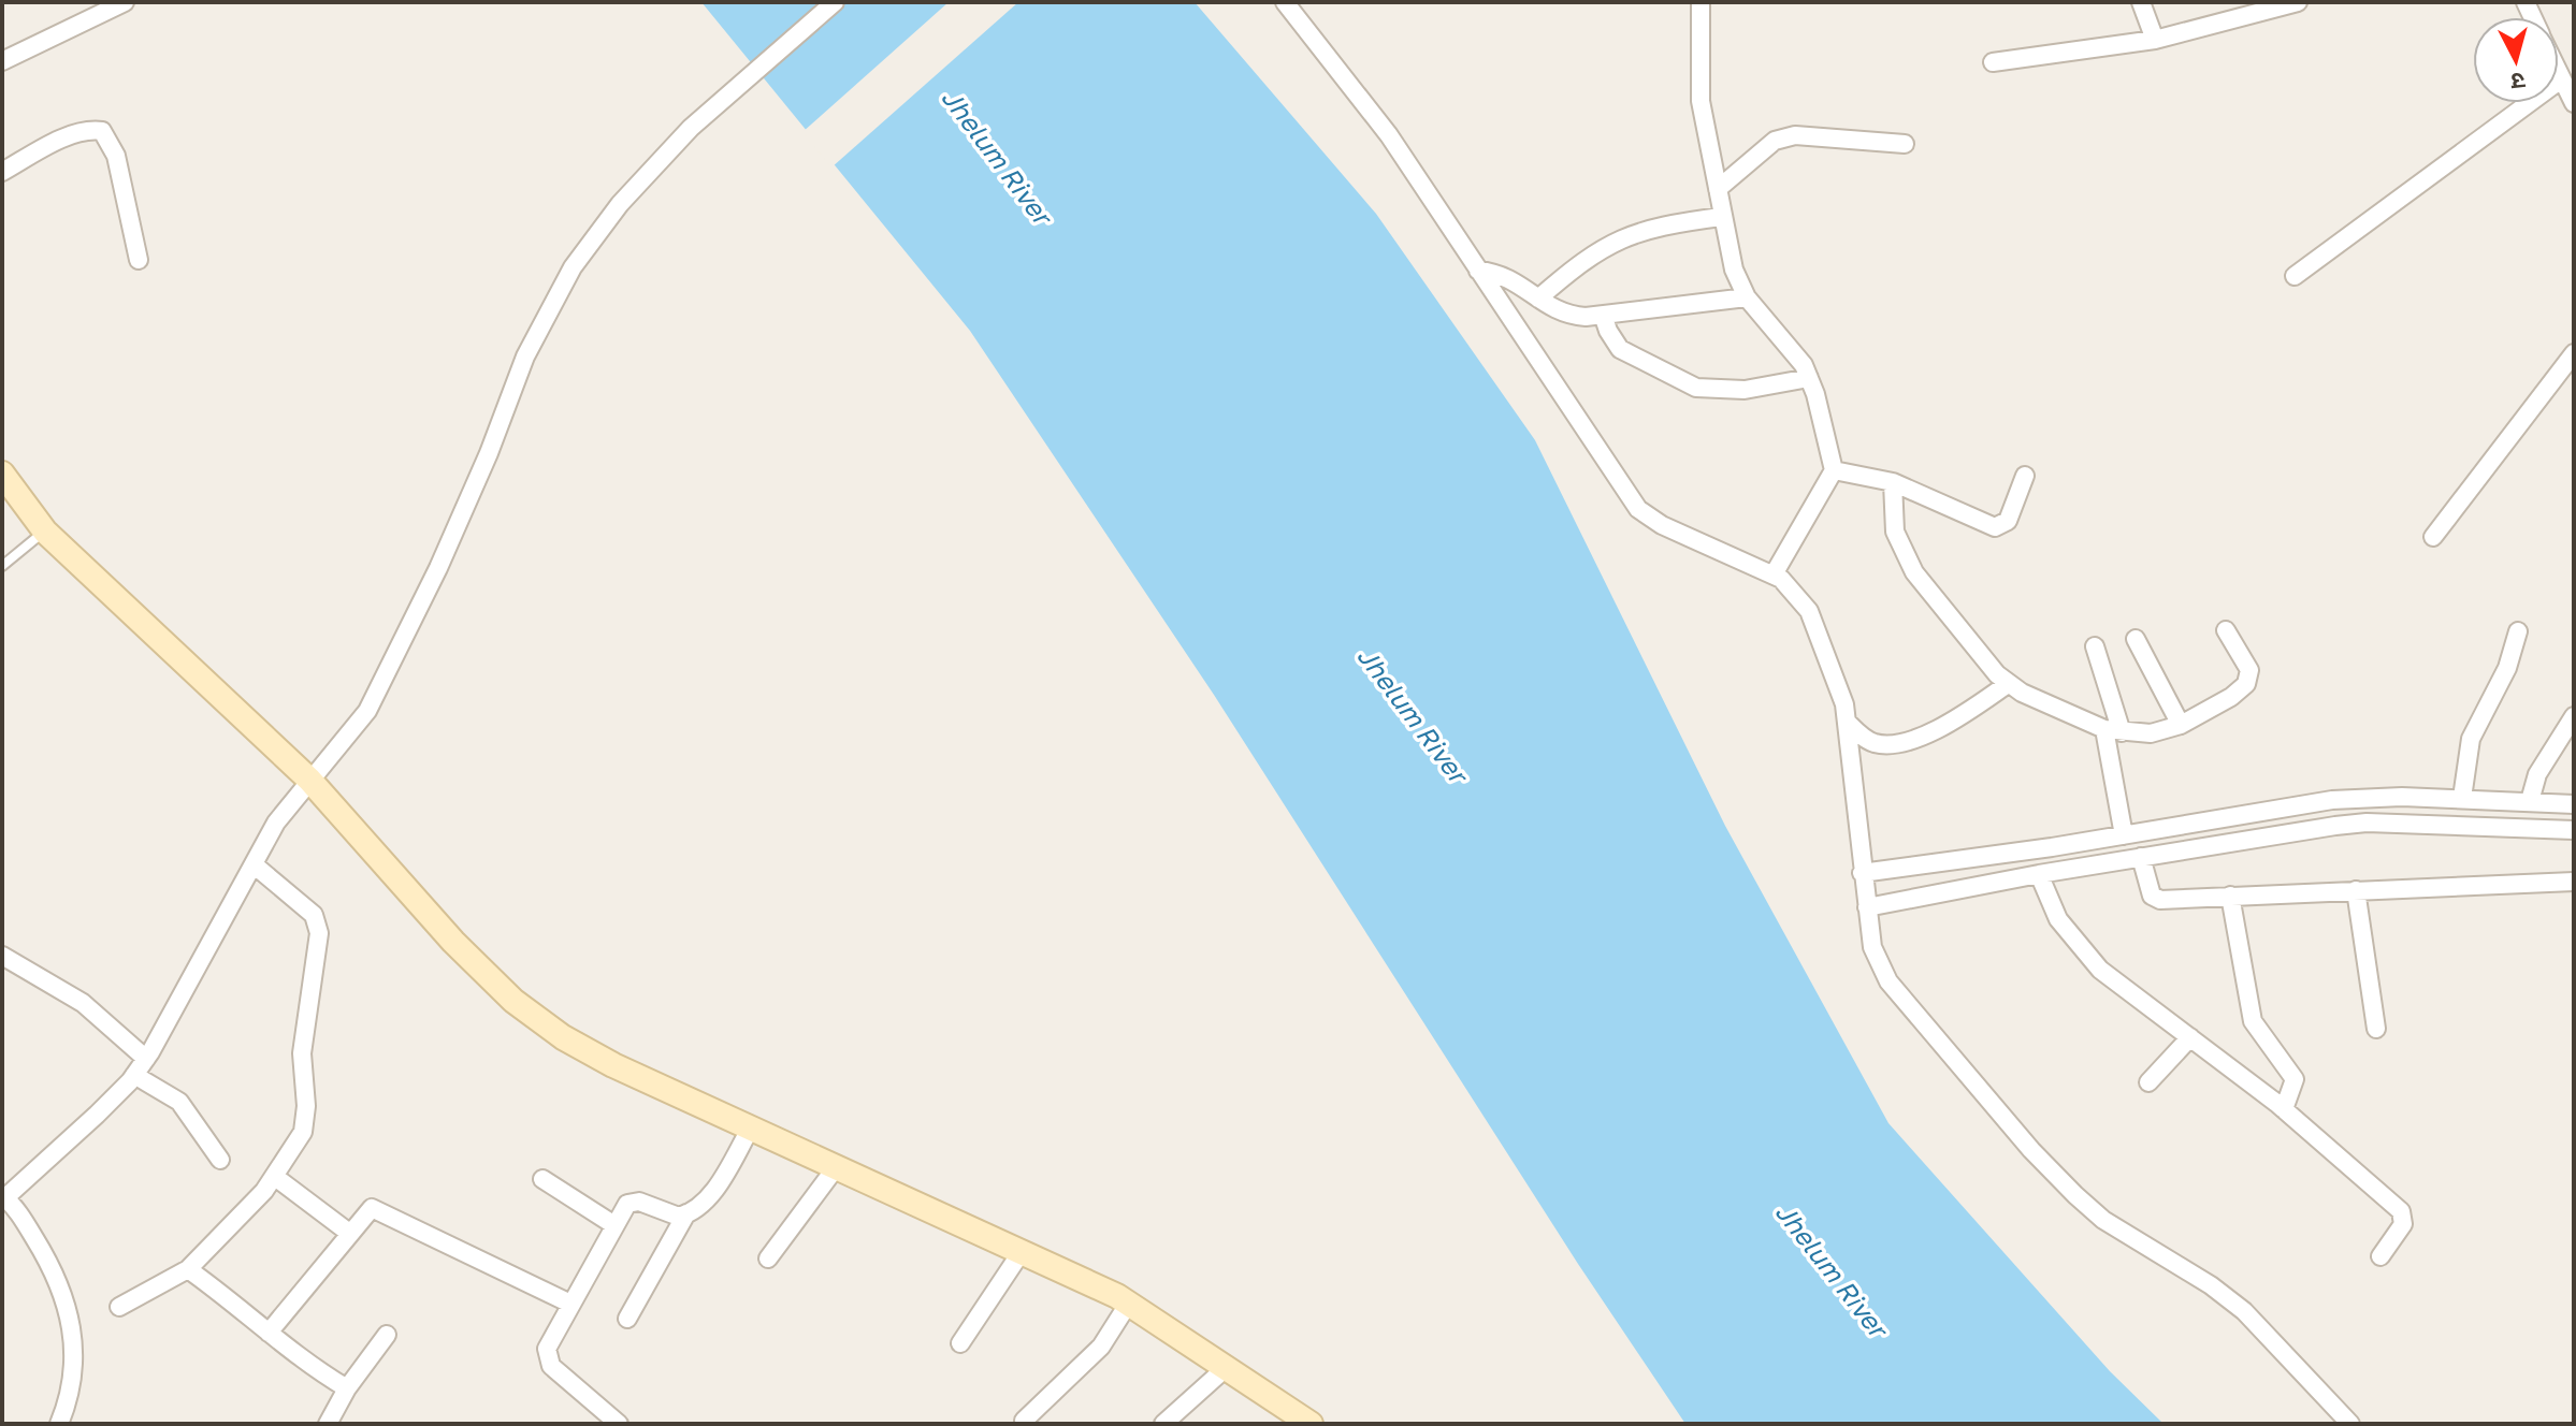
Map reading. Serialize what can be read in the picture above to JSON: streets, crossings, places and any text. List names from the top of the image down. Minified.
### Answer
{"water":["Jhelum River"],"north":"bottom"}
